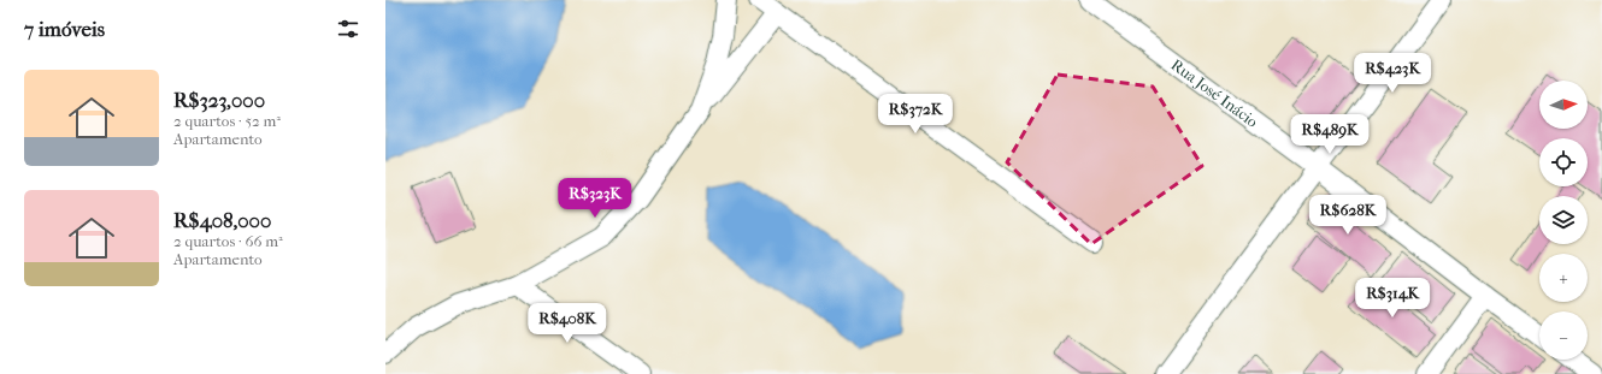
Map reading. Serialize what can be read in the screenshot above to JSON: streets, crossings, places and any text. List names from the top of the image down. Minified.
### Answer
{"streets":{"street":["Rua José Inácio"]},"north":"right","page":{"heading":"7 imóveis","price":["R$423K","R$372K","R$489K","R$323K","R$628K","R$314K","R$408K"],"list":[{"name":"R$323,000","note":"2 quartos · 52 m² · Apartamento"},{"name":"R$408,000","note":"2 quartos · 66 m² · Apartamento"}],"map_buttons":["+","−"]}}
